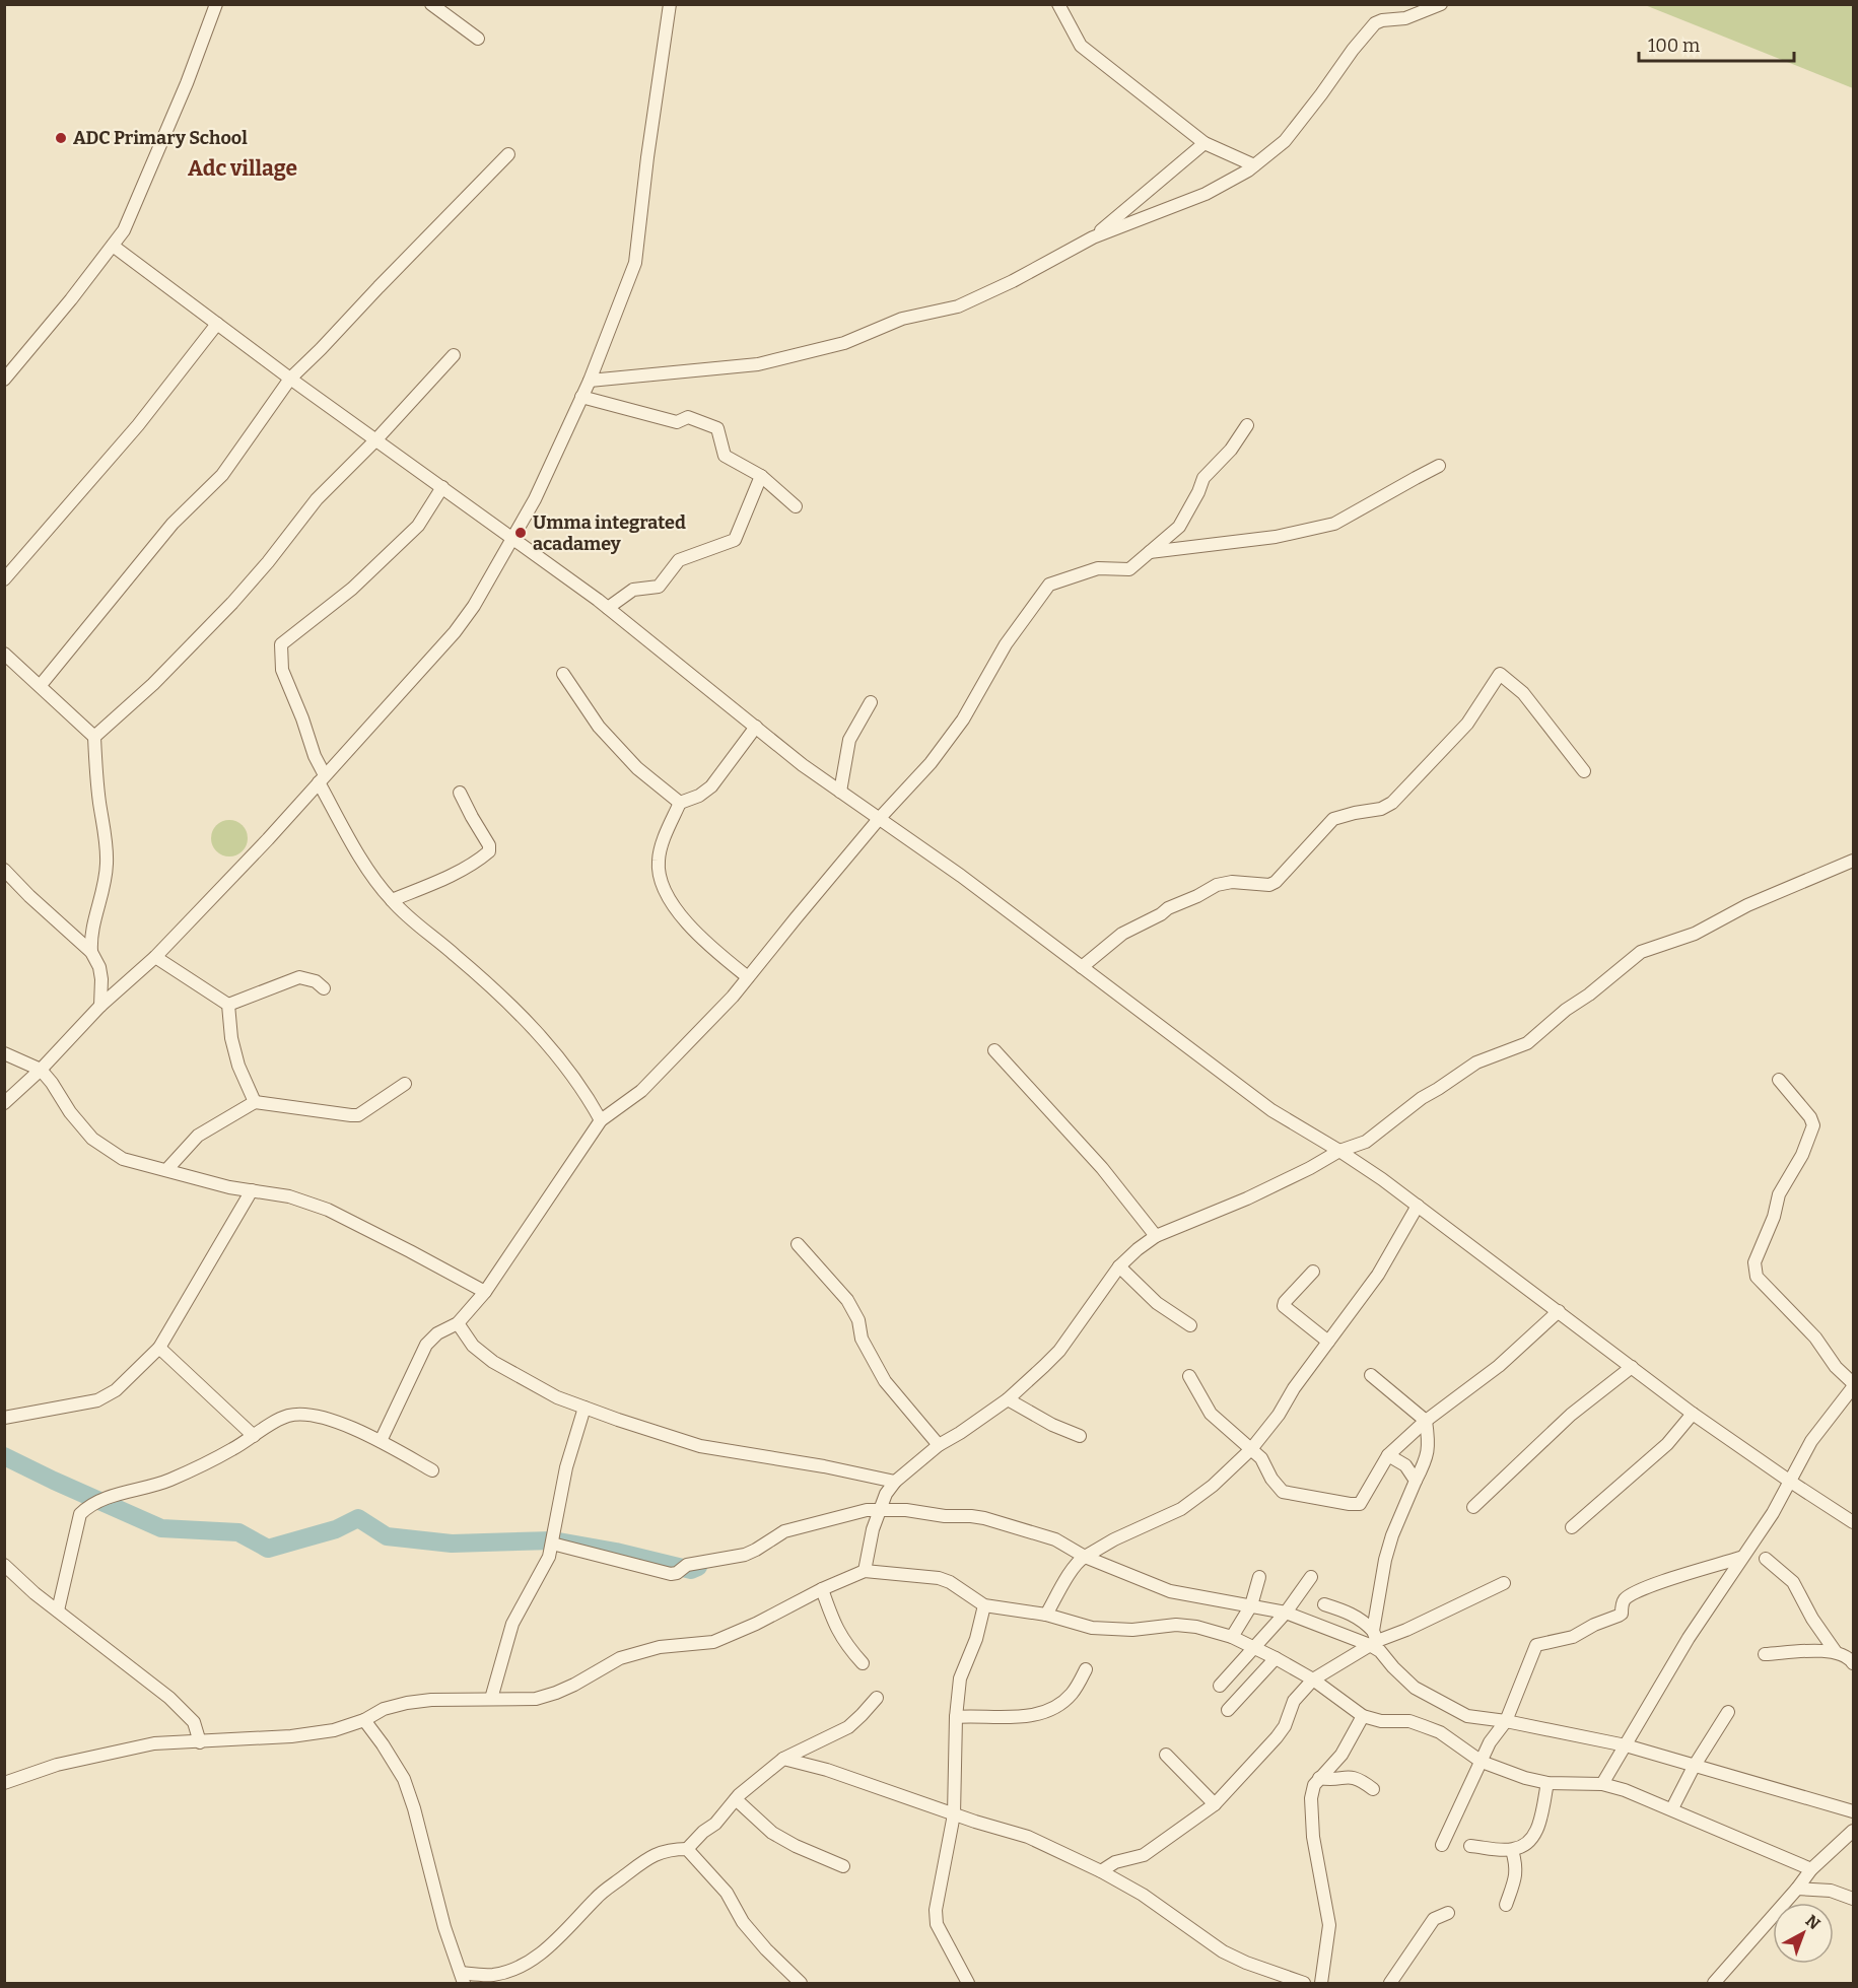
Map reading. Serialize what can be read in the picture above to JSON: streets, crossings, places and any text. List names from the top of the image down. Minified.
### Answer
{"districts":["Adc village"],"places":["ADC Primary School","Umma integrated acadamey"],"scale_bar":"100 m","north":"top right"}
